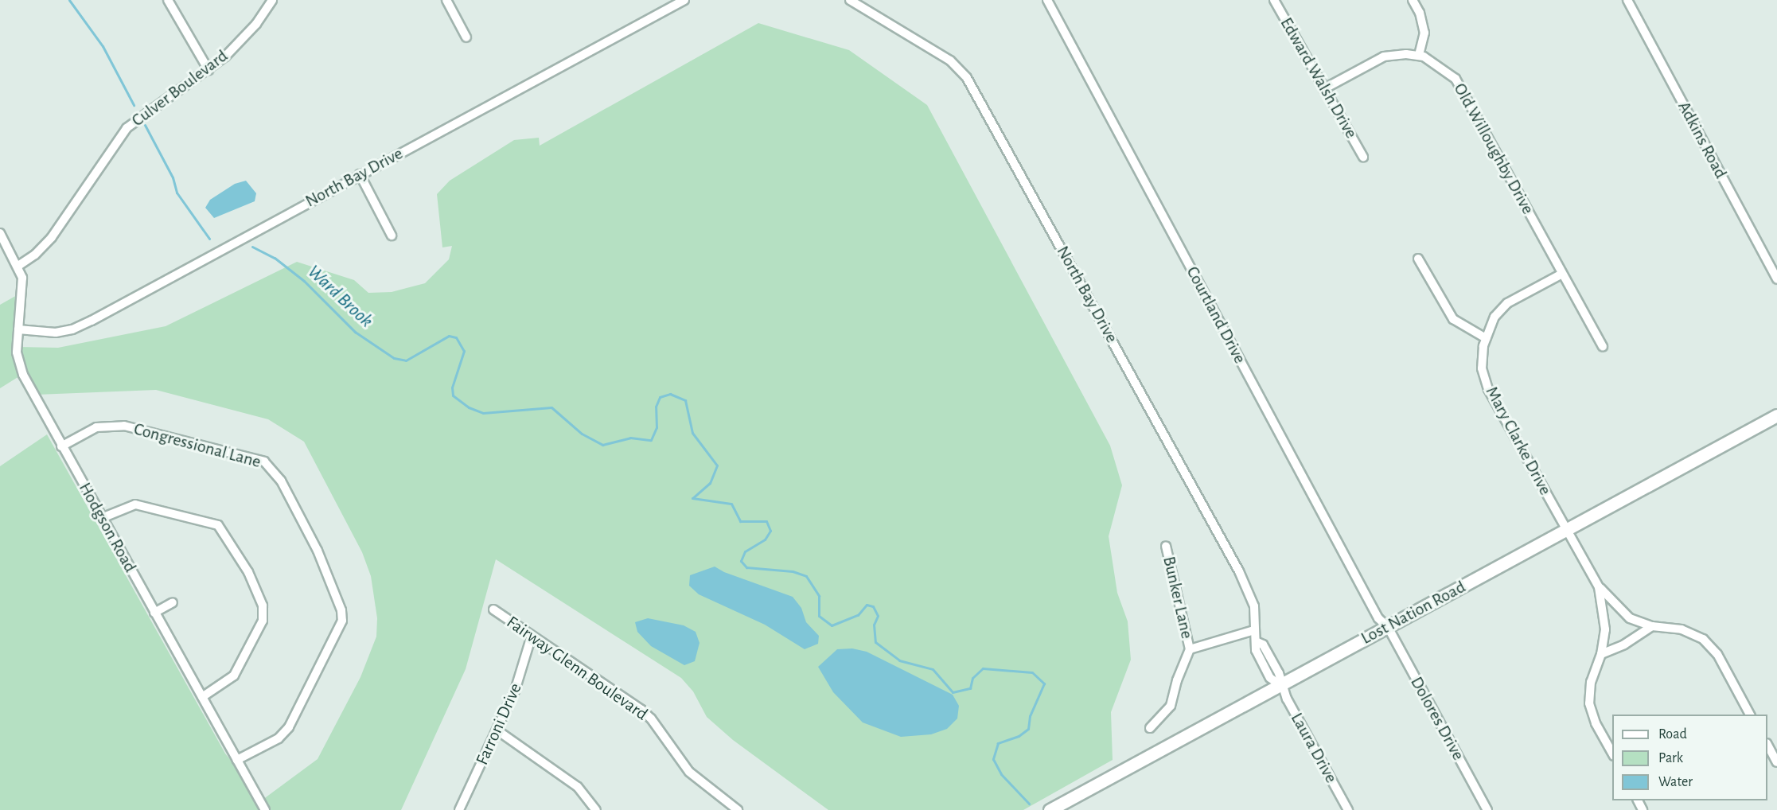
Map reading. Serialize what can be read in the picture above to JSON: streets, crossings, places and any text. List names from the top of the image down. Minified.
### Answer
{"streets":{"street":["Edward Walsh Drive","Culver Boulevard","Adkins Road","Old Willoughby Drive","North Bay Drive","Courtland Drive","Mary Clarke Drive","Congressional Lane","Hodgson Road","Bunker Lane","Lost Nation Road","Fairway Glenn Boulevard","Dolores Drive","Farroni Drive","Laura Drive"]},"crossings":[["Edward Walsh Drive","Old Willoughby Drive"],["Culver Boulevard","Hodgson Road"],["Old Willoughby Drive","Mary Clarke Drive"],["North Bay Drive","Hodgson Road"],["North Bay Drive","Bunker Lane"],["North Bay Drive","Lost Nation Road"],["North Bay Drive","Laura Drive"],["Courtland Drive","Lost Nation Road"],["Courtland Drive","Dolores Drive"],["Mary Clarke Drive","Lost Nation Road"],["Congressional Lane","Hodgson Road"],["Lost Nation Road","Dolores Drive"],["Lost Nation Road","Laura Drive"],["Fairway Glenn Boulevard","Farroni Drive"]],"water":["Ward Brook"],"legend":["Road","Park","Water"]}
